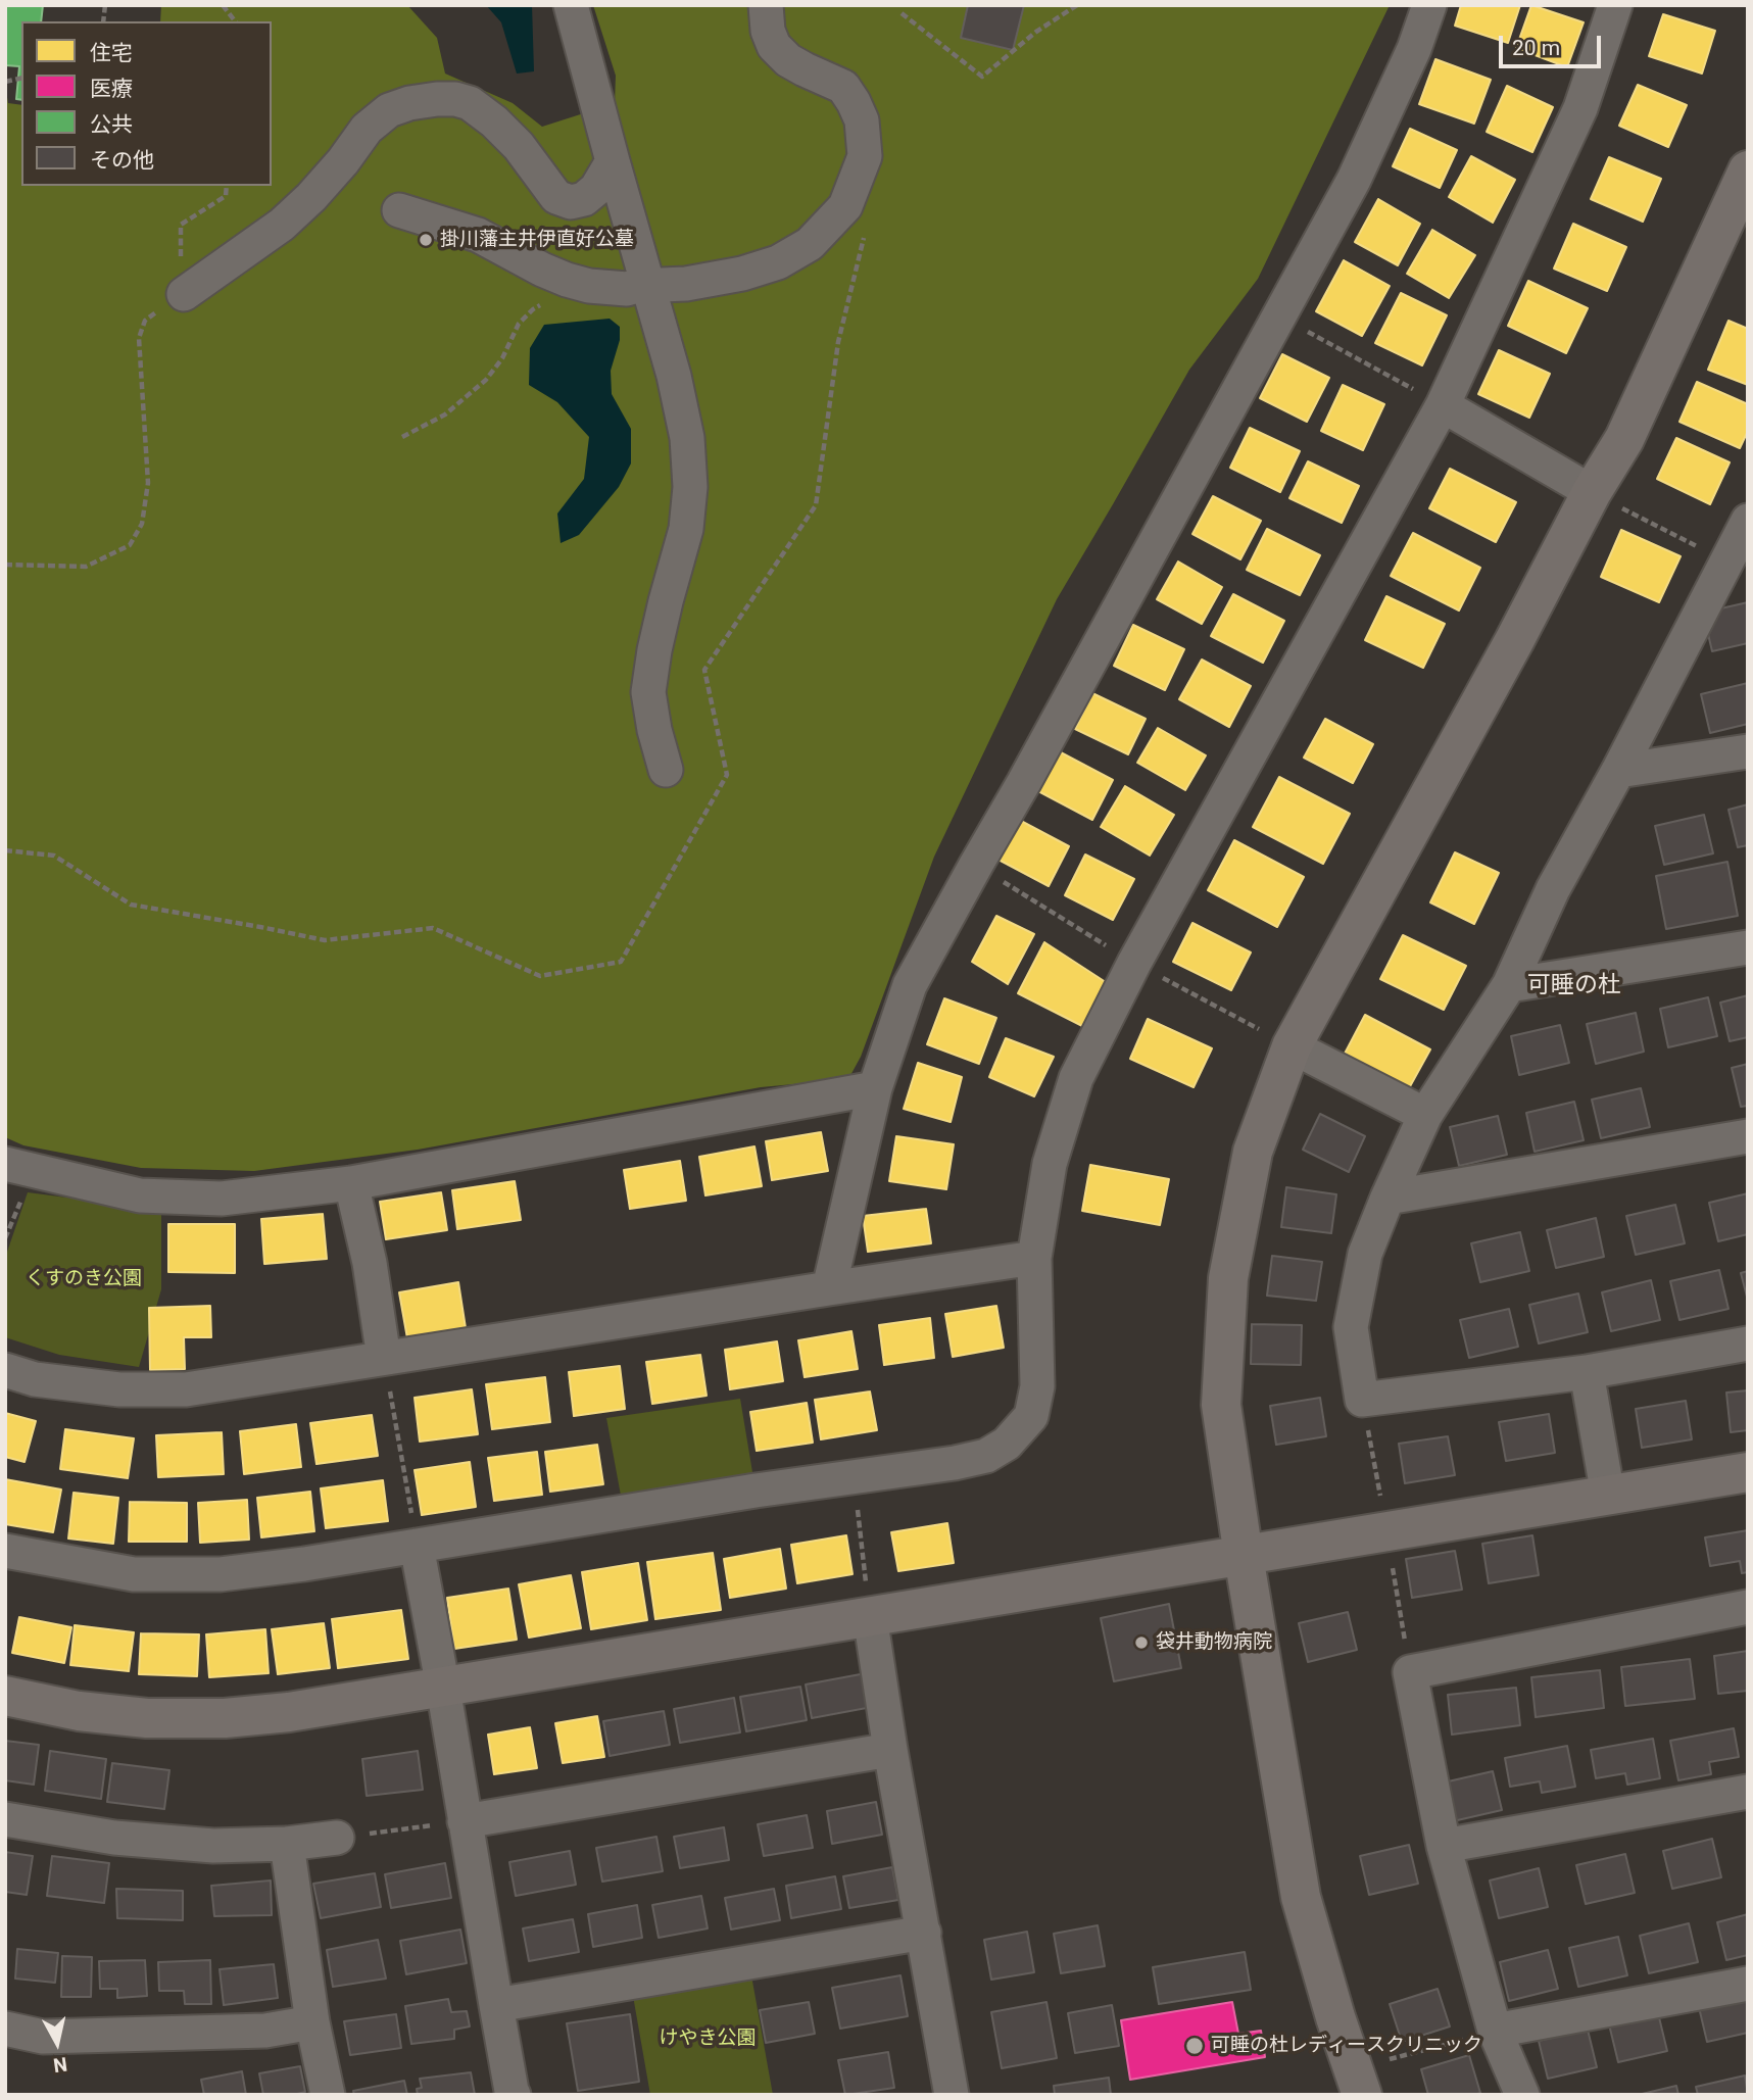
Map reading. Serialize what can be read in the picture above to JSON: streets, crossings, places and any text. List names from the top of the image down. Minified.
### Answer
{"districts":["可睡の杜"],"parks":["くすのき公園","けやき公園"],"places":["掛川藩主井伊直好公墓","袋井動物病院","可睡の杜レディースクリニック"],"legend":["住宅","医療","公共","その他"],"scale_bar":"20 m","north":"bottom"}
